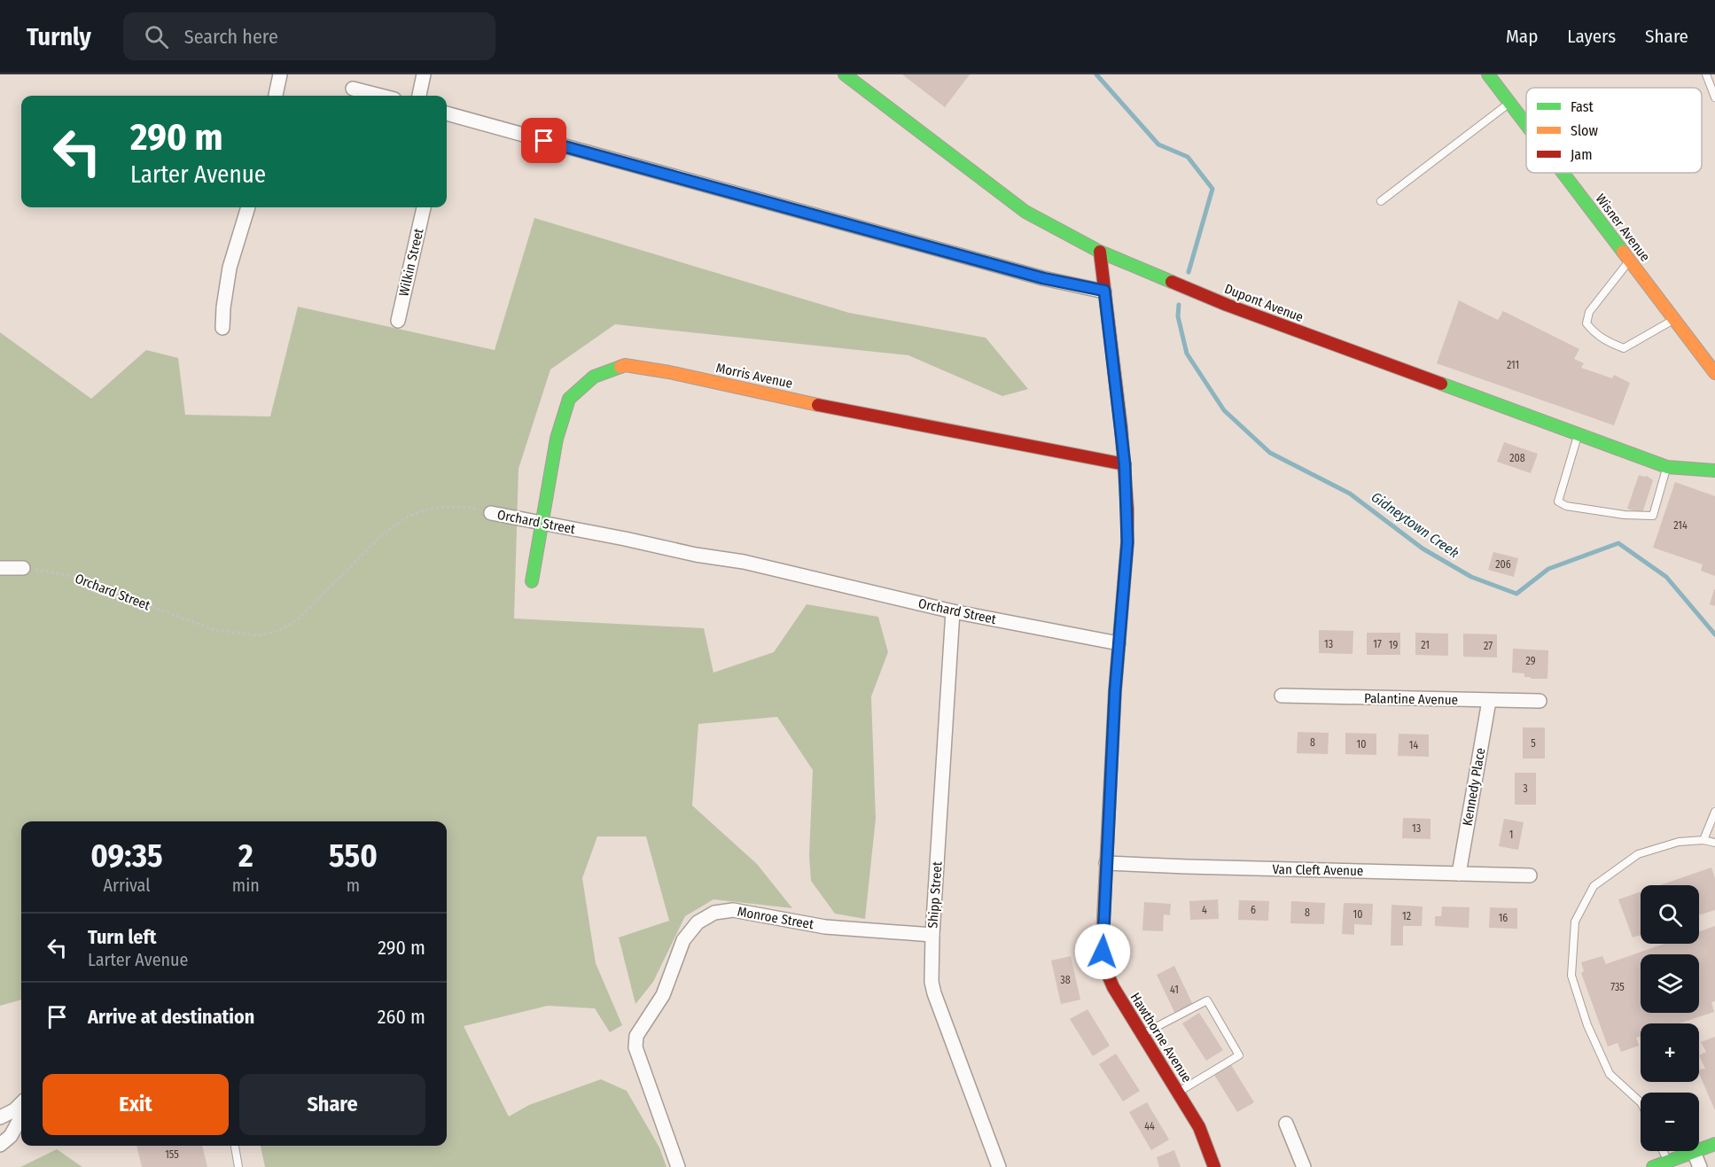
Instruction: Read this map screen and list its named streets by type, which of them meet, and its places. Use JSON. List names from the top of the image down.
{
  "streets": {
    "street": [
      "Wisner Avenue",
      "Wilkin Street",
      "Dupont Avenue",
      "Morris Avenue",
      "Orchard Street",
      "Palantine Avenue",
      "Kennedy Place",
      "Van Cleft Avenue",
      "Shipp Street",
      "Monroe Street",
      "Hawthorne Avenue"
    ]
  },
  "crossings": [
    ["Dupont Avenue", "Hawthorne Avenue"],
    ["Morris Avenue", "Orchard Street"],
    ["Morris Avenue", "Hawthorne Avenue"],
    ["Orchard Street", "Shipp Street"],
    ["Orchard Street", "Hawthorne Avenue"],
    ["Palantine Avenue", "Kennedy Place"],
    ["Kennedy Place", "Van Cleft Avenue"],
    ["Van Cleft Avenue", "Hawthorne Avenue"],
    ["Shipp Street", "Monroe Street"]
  ],
  "water": ["Gidneytown Creek"],
  "house_numbers": [
    "211",
    "208",
    "214",
    "206",
    "13",
    "17",
    "19",
    "21",
    "27",
    "29",
    "8",
    "5",
    "10",
    "14",
    "3",
    "13",
    "1",
    "4",
    "6",
    "8",
    "10",
    "12",
    "16",
    "38",
    "735",
    "41",
    "44",
    "155"
  ],
  "legend": ["Fast", "Slow", "Jam"],
  "page": {
    "header": "Turnly",
    "search": "Search here",
    "nav": ["Map", "Layers", "Share"],
    "turn": ["290 m", "Larter Avenue"],
    "eta": [
      "09:35",
      "Arrival",
      "2",
      "min",
      "550",
      "m"
    ],
    "map_buttons": ["+", "−"],
    "list": [
      {
        "name": "Turn left",
        "note": "Larter Avenue",
        "value": "290 m"
      },
      {
        "name": "Arrive at destination",
        "value": "260 m"
      }
    ],
    "buttons": ["Exit", "Share"]
  }
}
